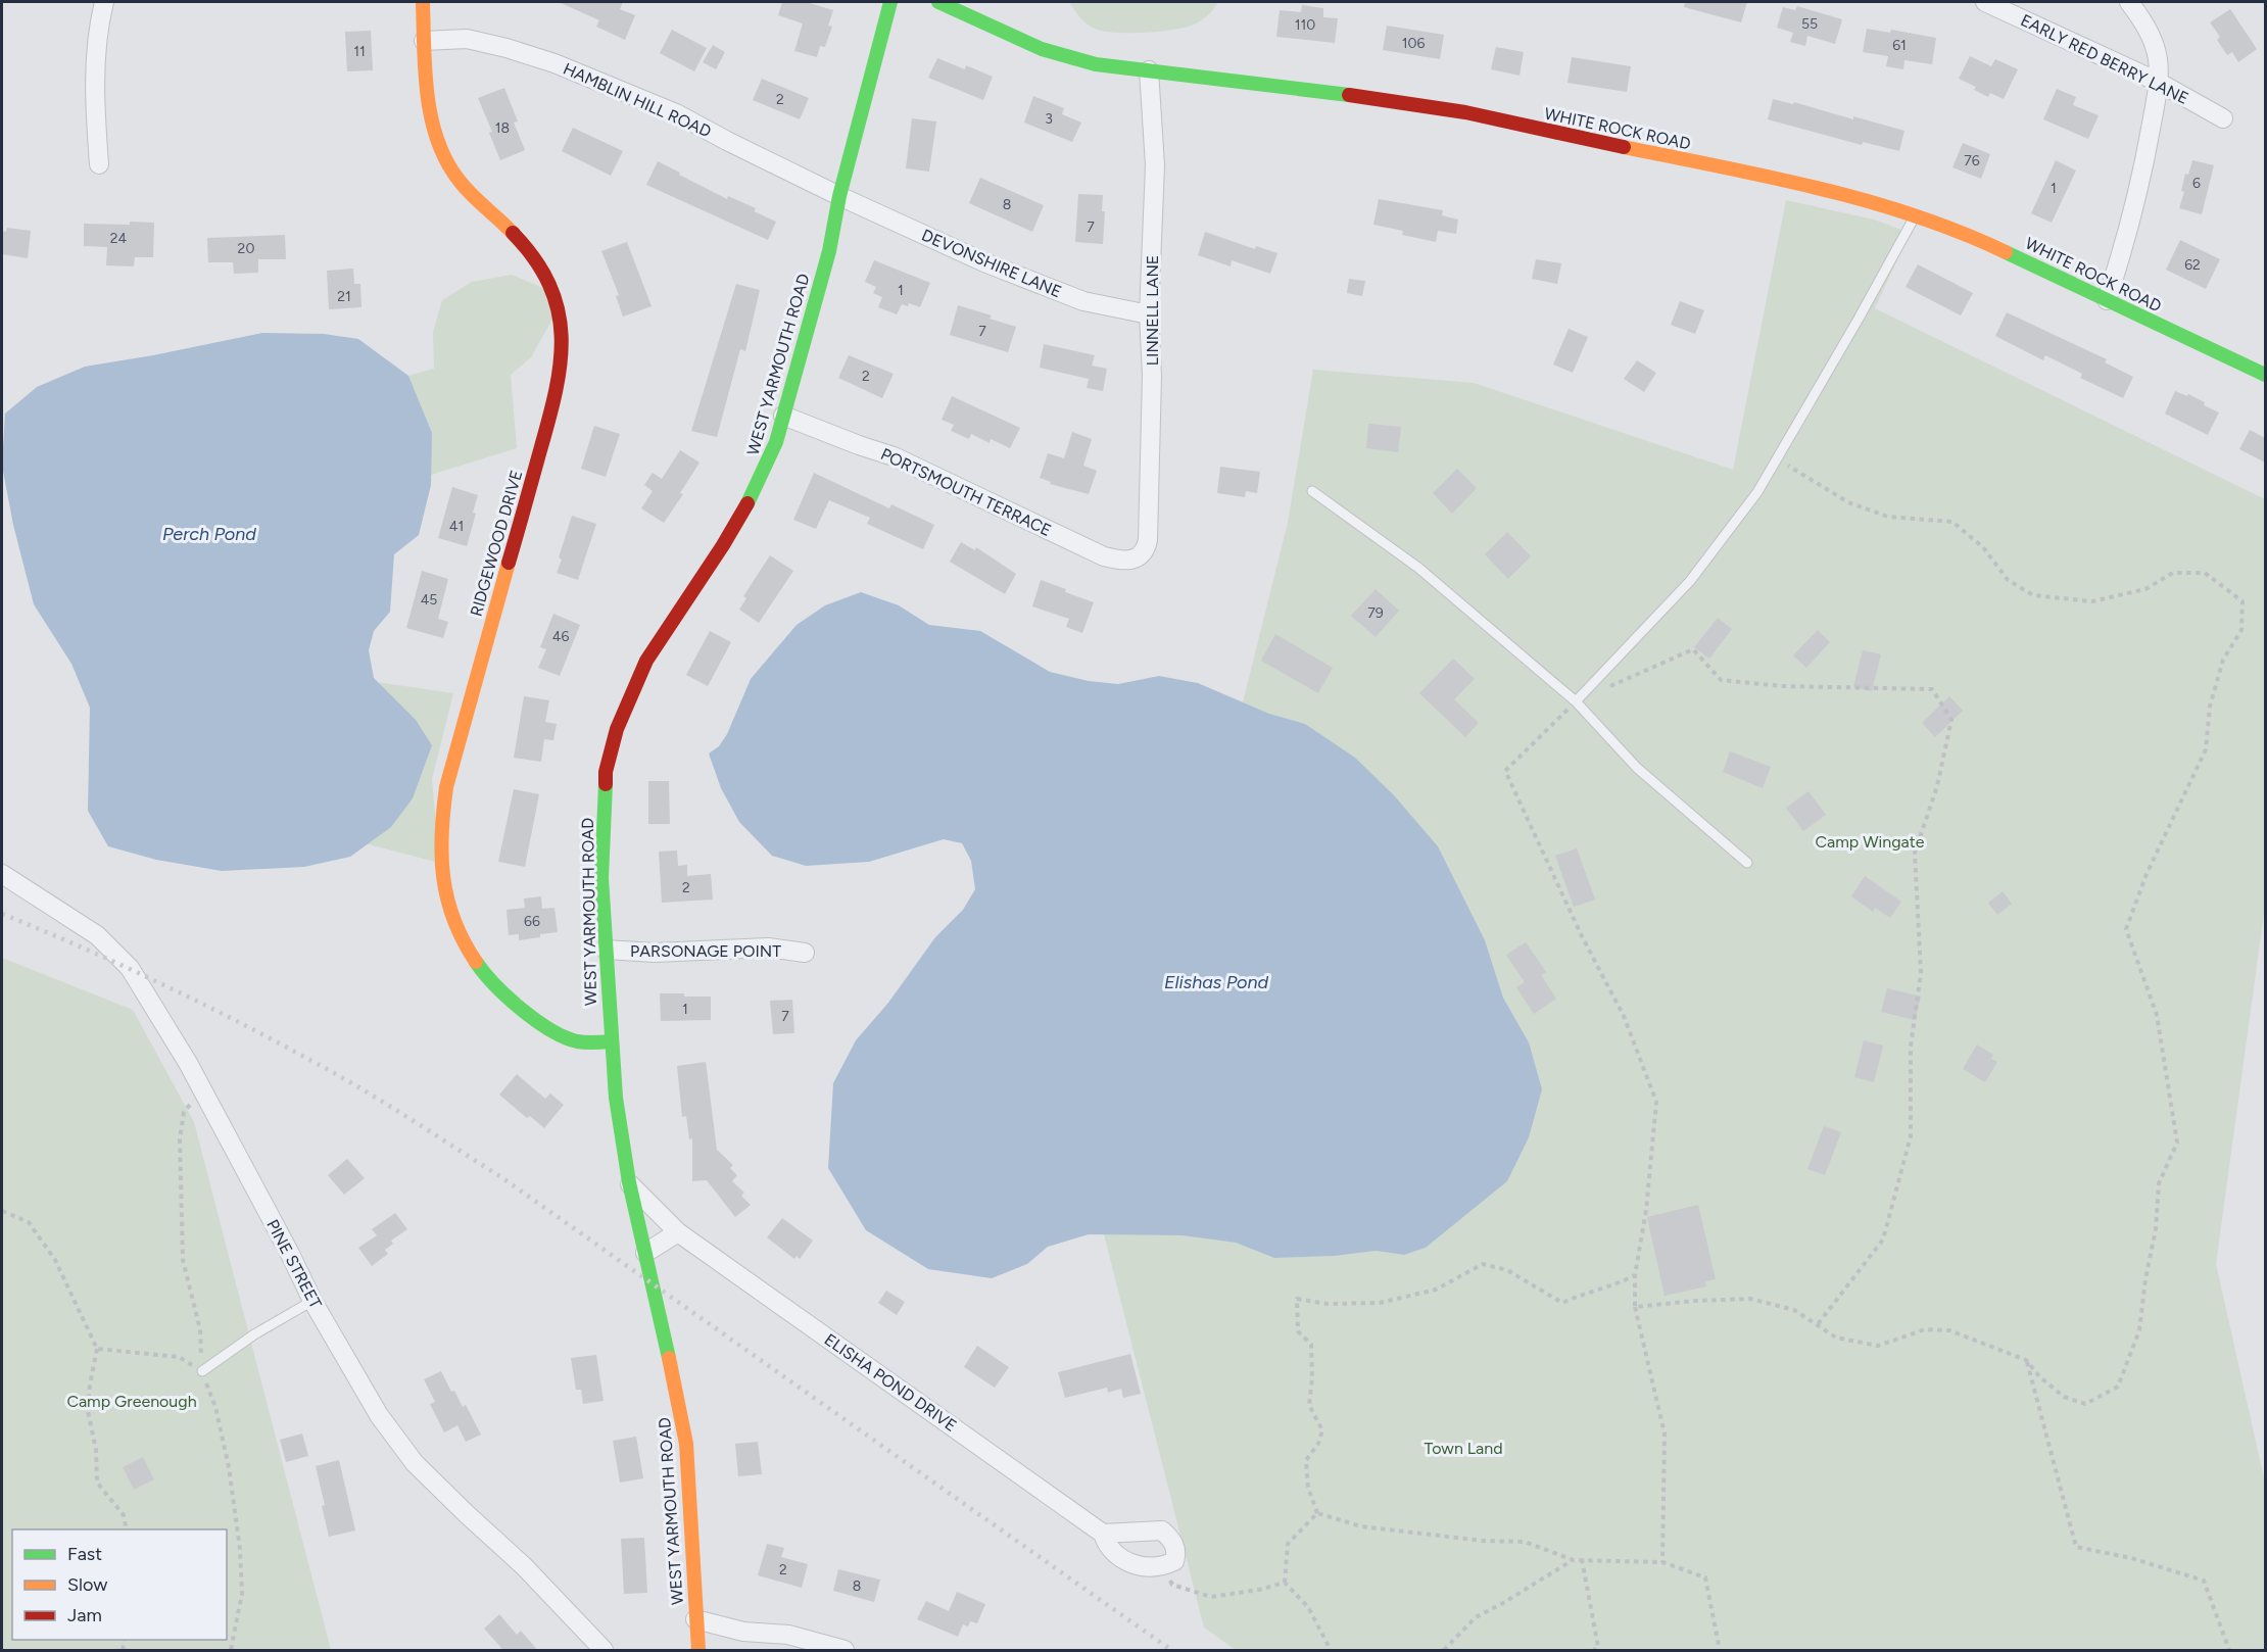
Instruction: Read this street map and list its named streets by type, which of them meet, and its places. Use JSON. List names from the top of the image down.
{
  "streets": {
    "street": [
      "EARLY RED BERRY LANE",
      "HAMBLIN HILL ROAD",
      "WHITE ROCK ROAD",
      "DEVONSHIRE LANE",
      "LINNELL LANE",
      "WEST YARMOUTH ROAD",
      "PORTSMOUTH TERRACE",
      "RIDGEWOOD DRIVE",
      "PARSONAGE POINT",
      "PINE STREET",
      "ELISHA POND DRIVE"
    ]
  },
  "crossings": [
    ["HAMBLIN HILL ROAD", "DEVONSHIRE LANE"],
    ["HAMBLIN HILL ROAD", "WEST YARMOUTH ROAD"],
    ["HAMBLIN HILL ROAD", "RIDGEWOOD DRIVE"],
    ["WHITE ROCK ROAD", "LINNELL LANE"],
    ["DEVONSHIRE LANE", "LINNELL LANE"],
    ["DEVONSHIRE LANE", "WEST YARMOUTH ROAD"],
    ["LINNELL LANE", "PORTSMOUTH TERRACE"],
    ["WEST YARMOUTH ROAD", "PORTSMOUTH TERRACE"],
    ["WEST YARMOUTH ROAD", "RIDGEWOOD DRIVE"],
    ["WEST YARMOUTH ROAD", "PARSONAGE POINT"],
    ["WEST YARMOUTH ROAD", "ELISHA POND DRIVE"]
  ],
  "water": ["Perch Pond", "Elishas Pond"],
  "parks": ["Camp Wingate", "Camp Greenough", "Town Land"],
  "house_numbers": [
    "55",
    "110",
    "106",
    "61",
    "11",
    "2",
    "3",
    "18",
    "76",
    "6",
    "1",
    "8",
    "7",
    "24",
    "20",
    "62",
    "1",
    "21",
    "7",
    "2",
    "41",
    "45",
    "79",
    "46",
    "2",
    "66",
    "1",
    "7",
    "2",
    "8"
  ],
  "legend": ["Fast", "Slow", "Jam"]
}
